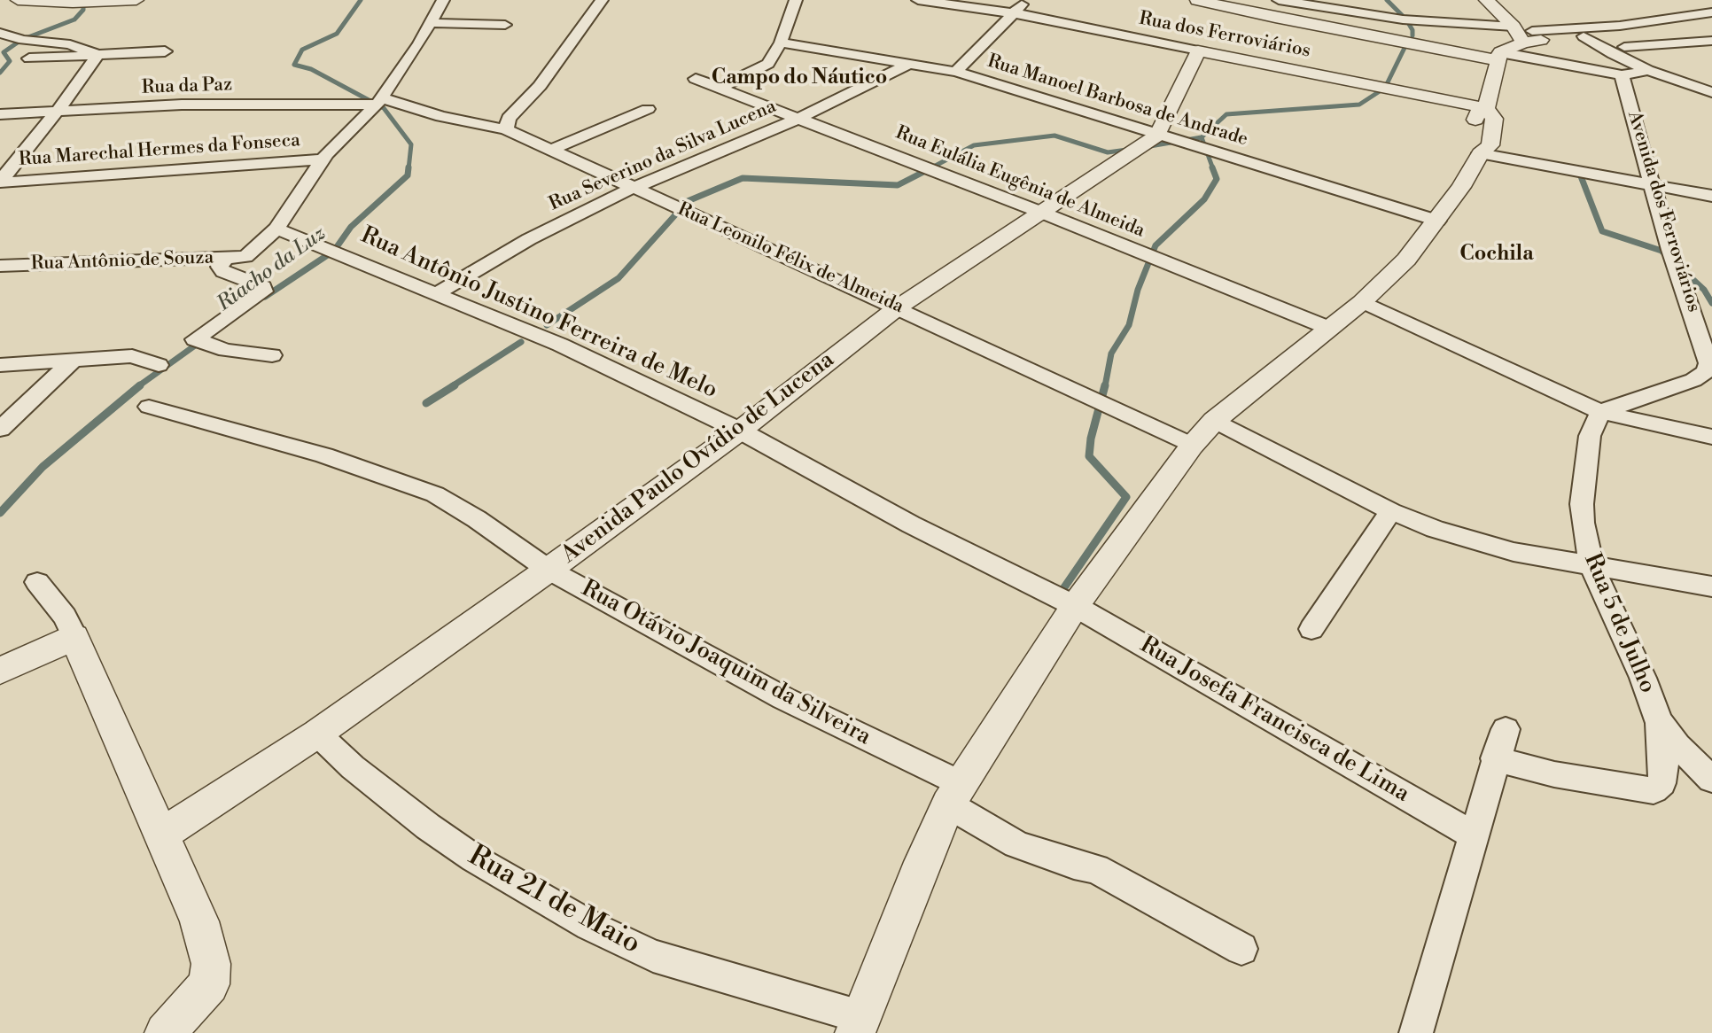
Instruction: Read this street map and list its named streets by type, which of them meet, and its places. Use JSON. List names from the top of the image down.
{
  "streets": {
    "street": [
      "Rua dos Ferroviários",
      "Rua da Paz",
      "Rua Manoel Barbosa de Andrade",
      "Rua Marechal Hermes da Fonseca",
      "Rua Severino da Silva Lucena",
      "Rua Eulália Eugênia de Almeida",
      "Avenida dos Ferroviários",
      "Rua Leonilo Félix de Almeida",
      "Rua Antônio de Souza",
      "Rua Antônio Justino Ferreira de Melo",
      "Avenida Paulo Ovídio de Lucena",
      "Rua 5 de Julho",
      "Rua Otávio Joaquim da Silveira",
      "Rua Josefa Francisca de Lima",
      "Rua 21 de Maio"
    ]
  },
  "crossings": [
    ["Rua da Paz", "Rua Leonilo Félix de Almeida"],
    ["Rua Manoel Barbosa de Andrade", "Rua Severino da Silva Lucena"],
    ["Rua Manoel Barbosa de Andrade", "Avenida Paulo Ovídio de Lucena"],
    ["Rua Severino da Silva Lucena", "Rua Eulália Eugênia de Almeida"],
    ["Rua Severino da Silva Lucena", "Rua Leonilo Félix de Almeida"],
    ["Rua Severino da Silva Lucena", "Rua Antônio Justino Ferreira de Melo"],
    ["Rua Eulália Eugênia de Almeida", "Avenida Paulo Ovídio de Lucena"],
    ["Avenida dos Ferroviários", "Rua 5 de Julho"],
    ["Rua Leonilo Félix de Almeida", "Avenida Paulo Ovídio de Lucena"],
    ["Rua Antônio de Souza", "Rua Antônio Justino Ferreira de Melo"],
    ["Rua Antônio Justino Ferreira de Melo", "Avenida Paulo Ovídio de Lucena"],
    ["Rua Antônio Justino Ferreira de Melo", "Rua Josefa Francisca de Lima"],
    ["Avenida Paulo Ovídio de Lucena", "Rua Otávio Joaquim da Silveira"],
    ["Avenida Paulo Ovídio de Lucena", "Rua 21 de Maio"]
  ],
  "districts": ["Campo do Náutico", "Cochila"],
  "water": ["Riacho da Luz"]
}
